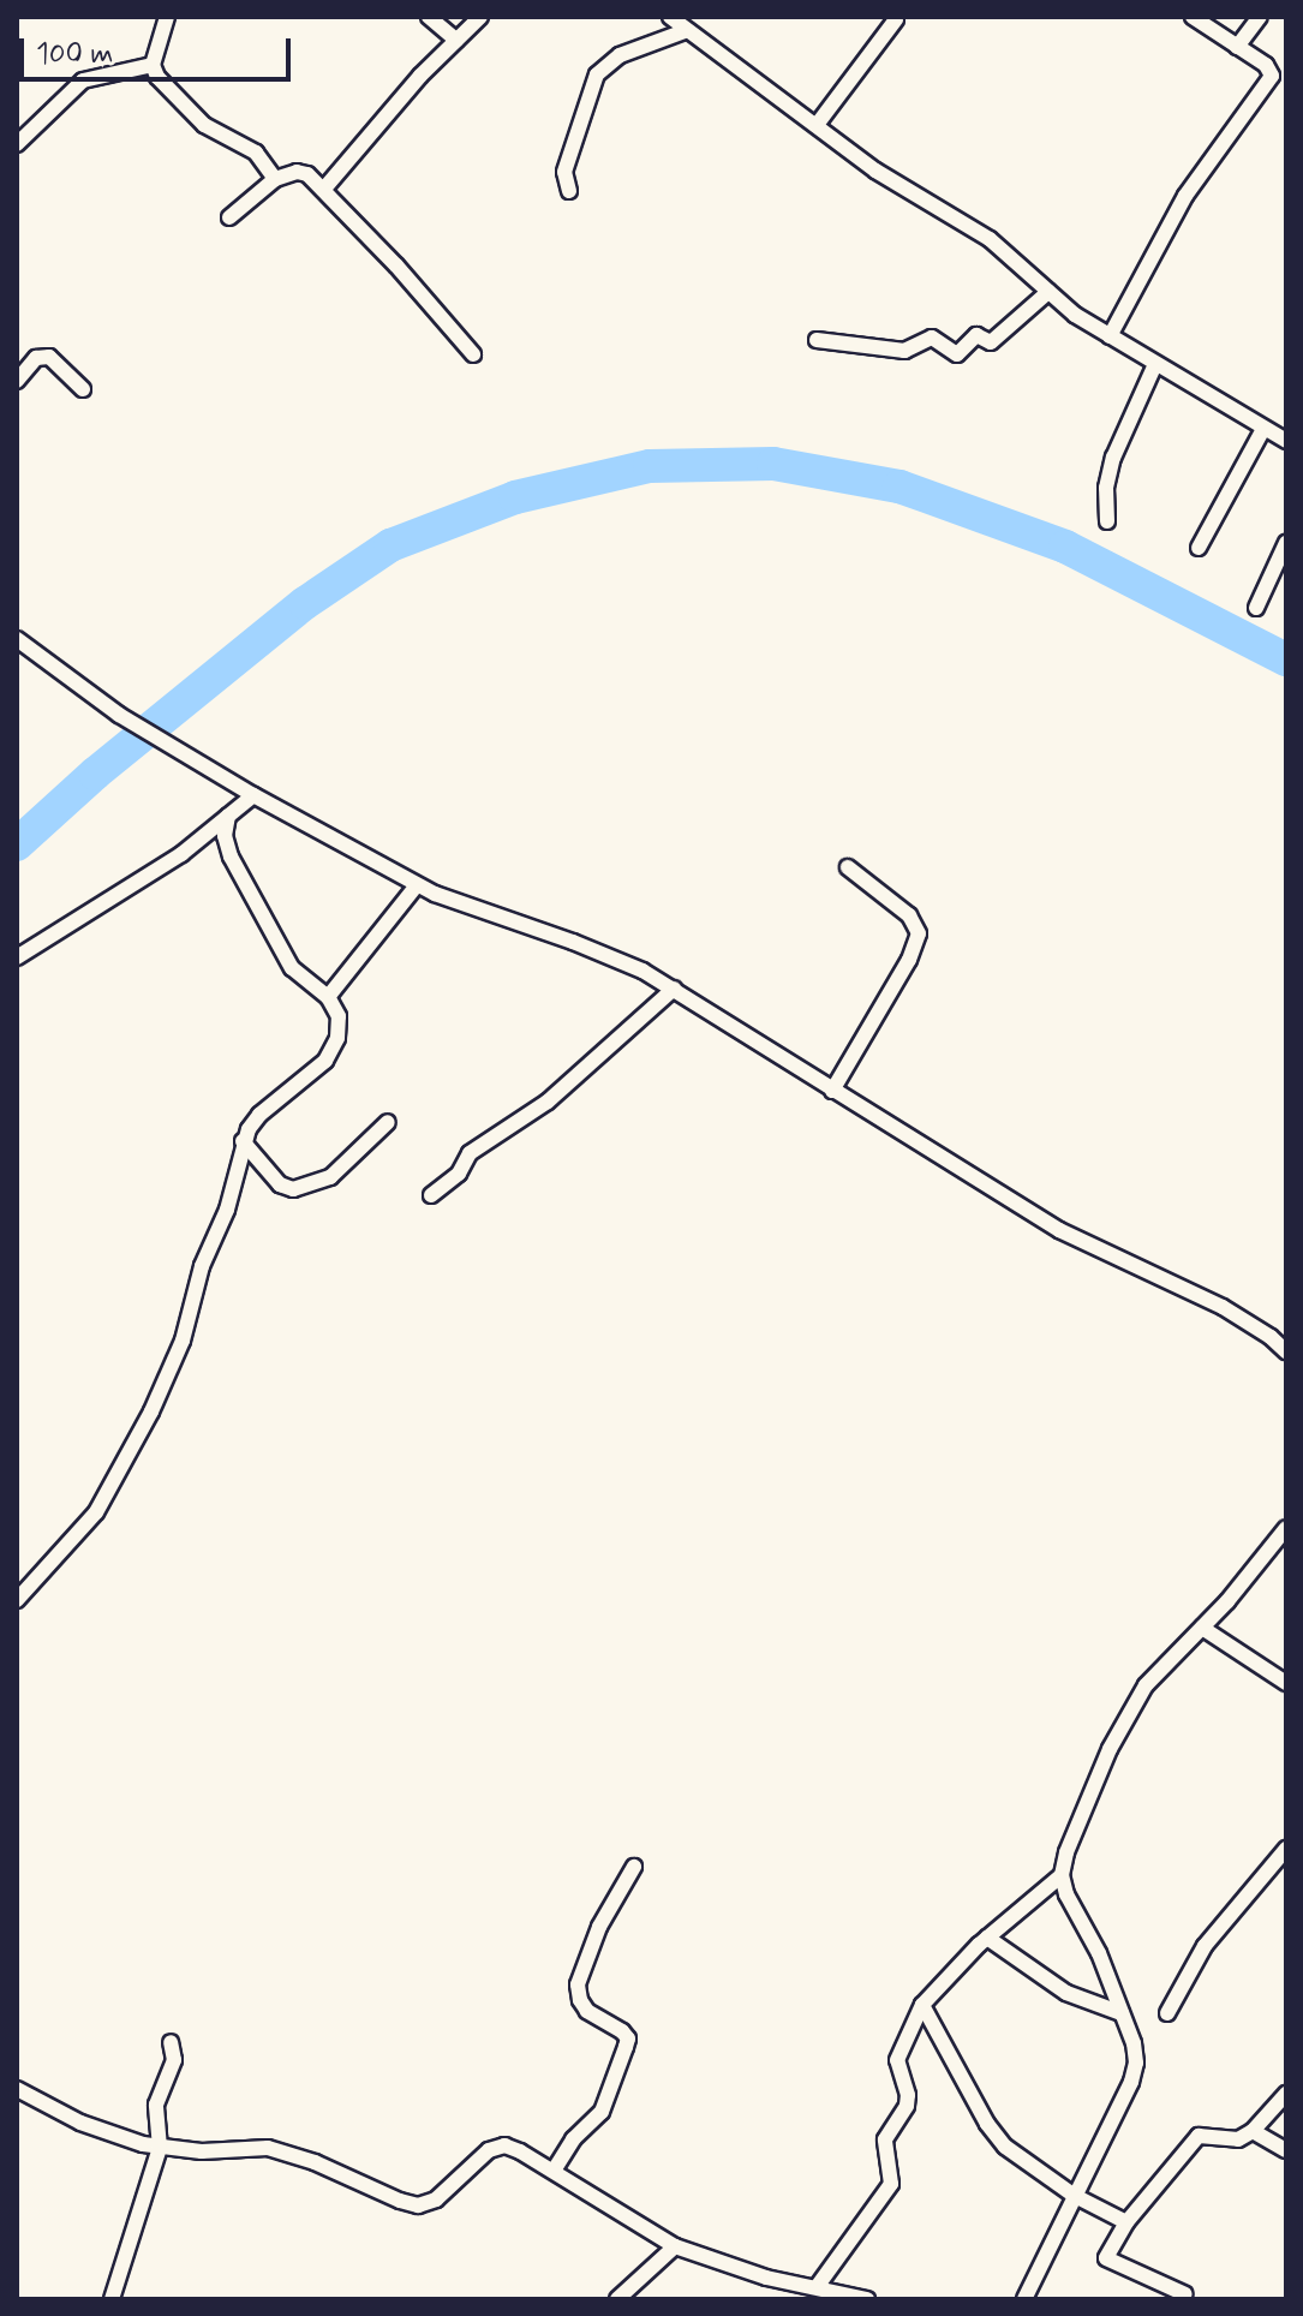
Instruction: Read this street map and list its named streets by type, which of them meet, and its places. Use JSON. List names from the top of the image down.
{
  "scale_bar": "100 m"
}
